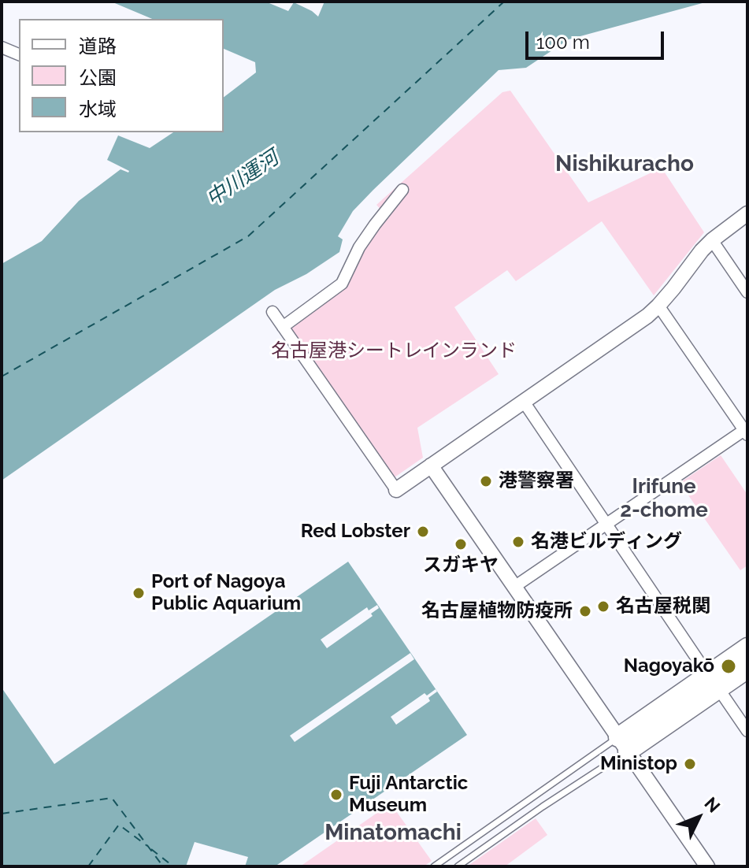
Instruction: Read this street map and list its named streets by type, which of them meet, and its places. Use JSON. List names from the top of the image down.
{
  "districts": ["Nishikuracho", "Irifune 2-chome", "Minatomachi"],
  "water": ["中川運河"],
  "parks": ["名古屋港シートレインランド"],
  "places": [
    "港警察署",
    "Red Lobster",
    "名港ビルディング",
    "スガキヤ",
    "Port of Nagoya Public Aquarium",
    "名古屋税関",
    "名古屋植物防疫所",
    "Nagoyakō",
    "Ministop",
    "Fuji Antarctic Museum"
  ],
  "legend": ["道路", "公園", "水域"],
  "scale_bar": "100 m",
  "north": "top right"
}
